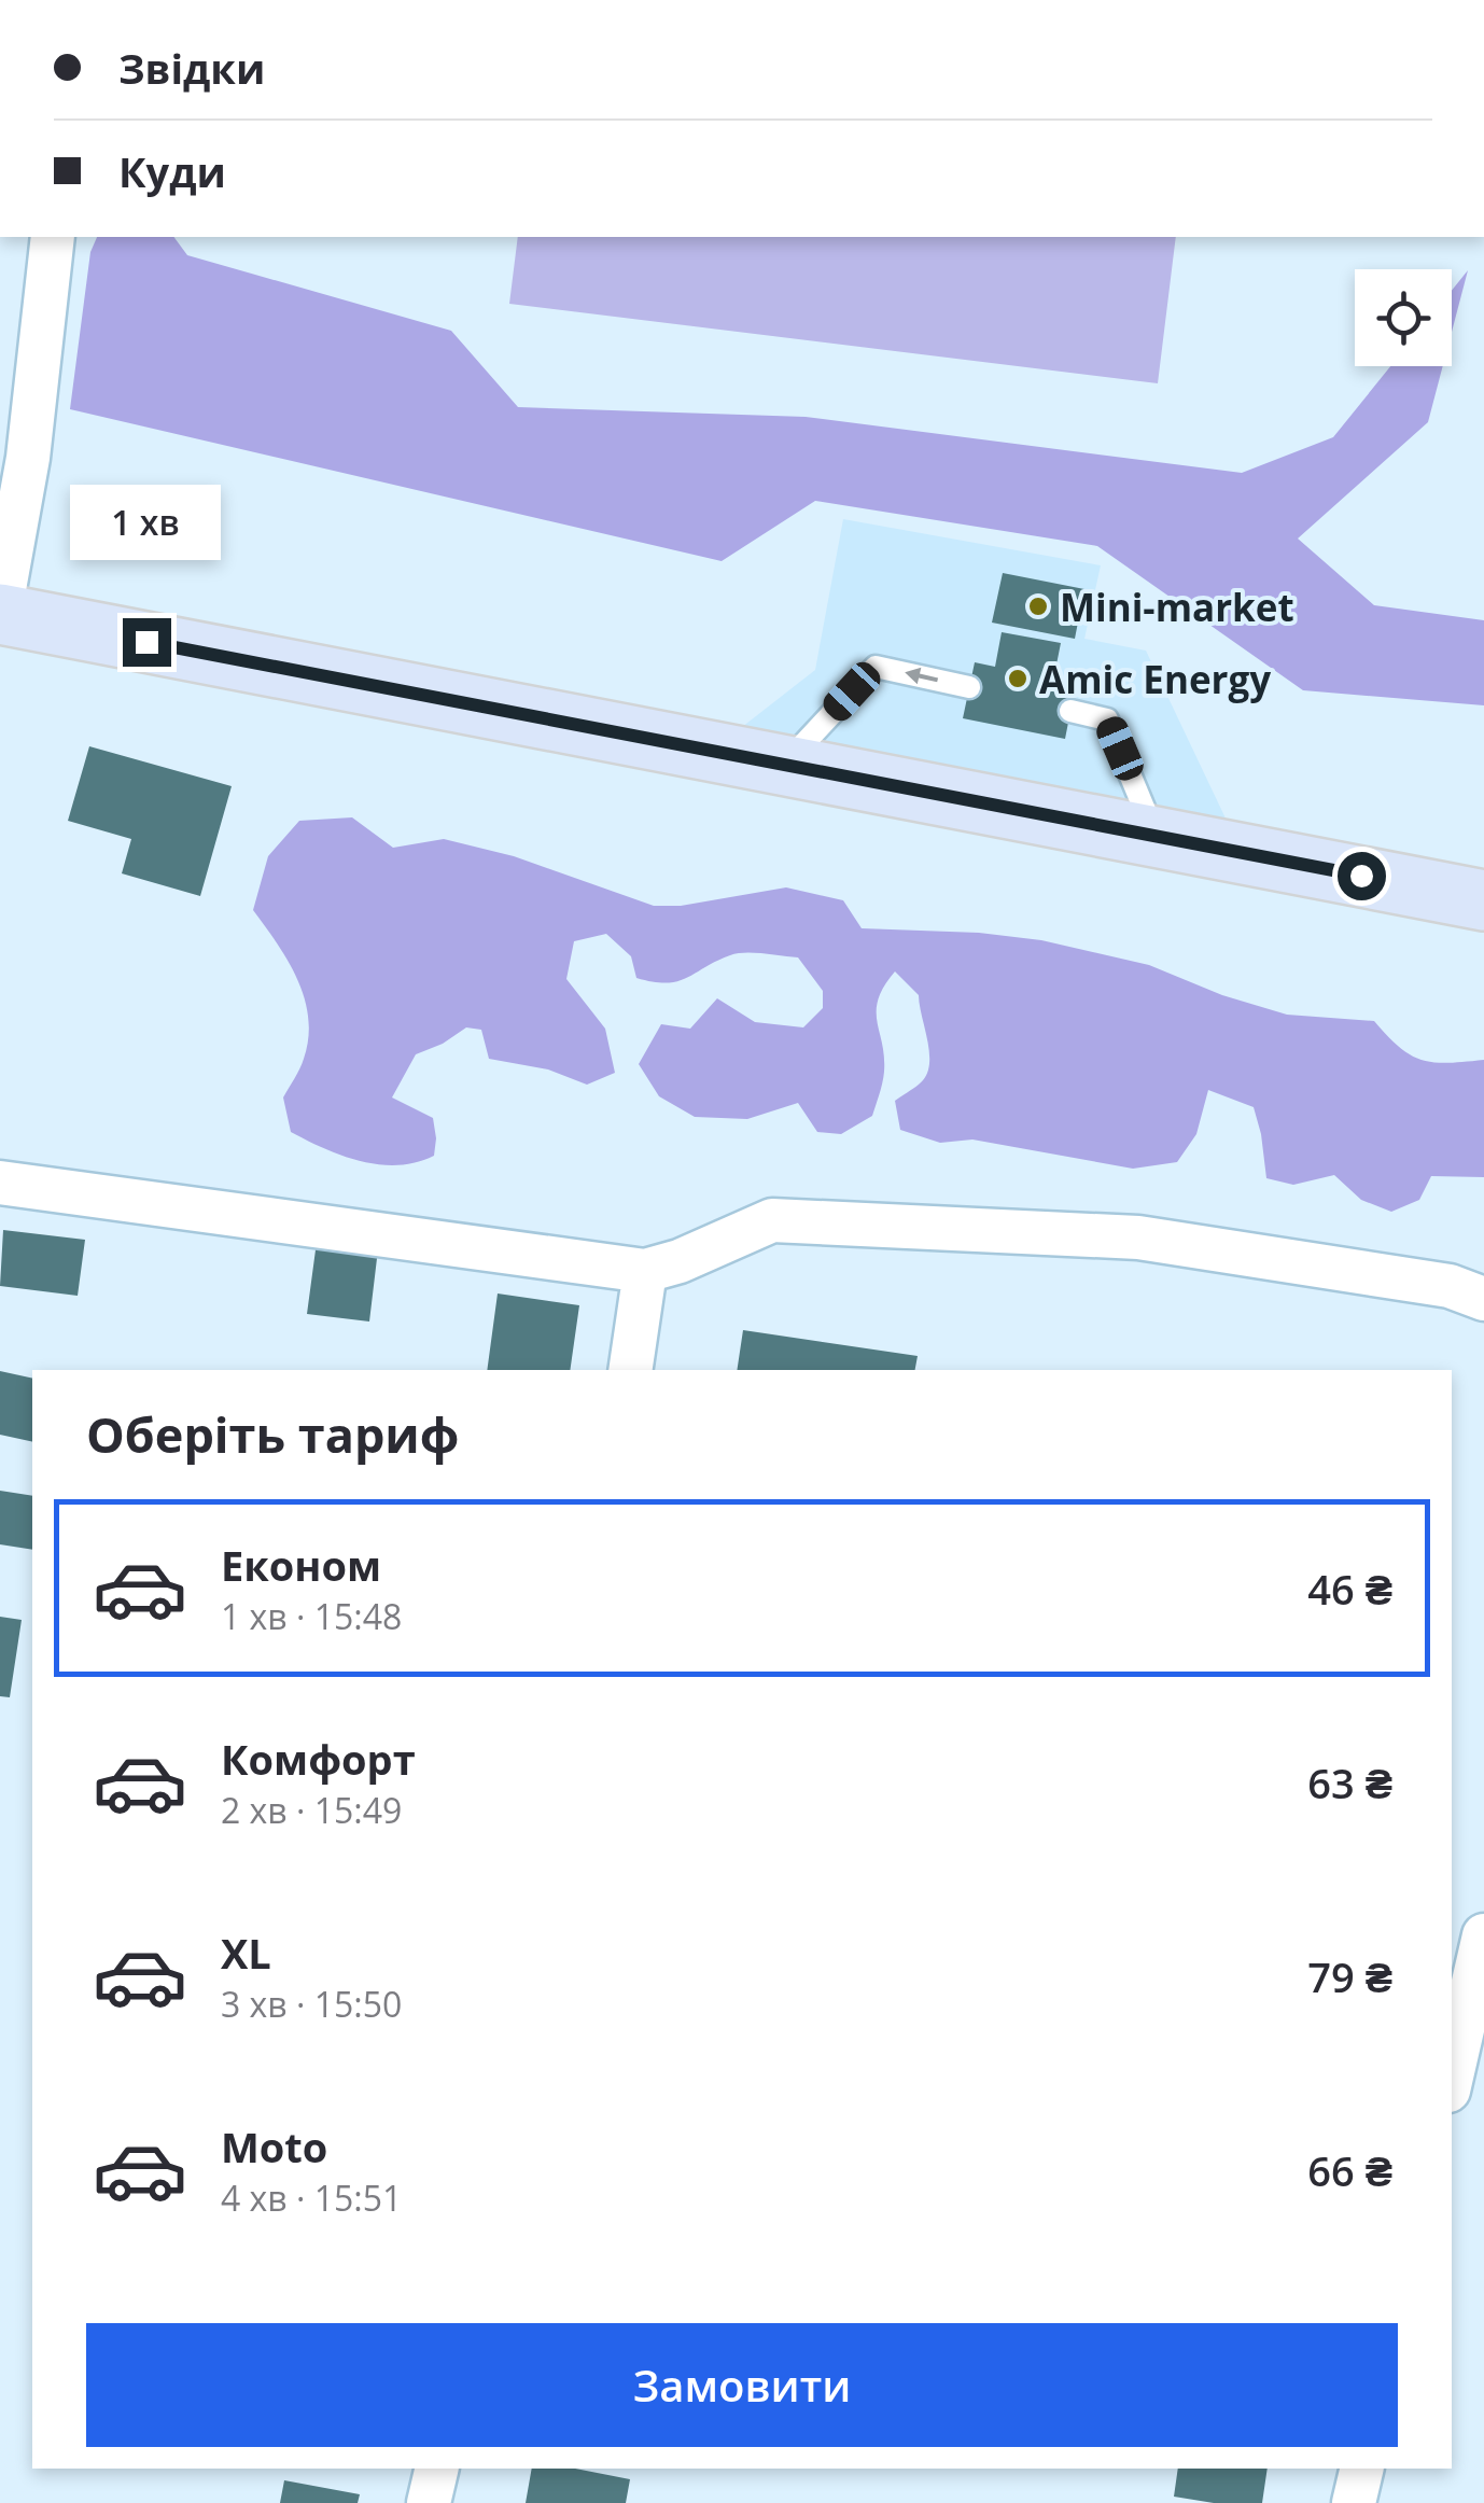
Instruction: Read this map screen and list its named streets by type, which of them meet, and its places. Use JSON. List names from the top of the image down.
{
  "places": ["Mini-market", "Amic Energy"],
  "page": {
    "banner": ["Звідки", "Куди"],
    "bubble": "1 хв",
    "heading": "Оберіть тариф",
    "list": [
      {
        "name": "Економ",
        "note": "1 хв · 15:48",
        "value": "46 ₴"
      },
      {
        "name": "Комфорт",
        "note": "2 хв · 15:49",
        "value": "63 ₴"
      },
      {
        "name": "XL",
        "note": "3 хв · 15:50",
        "value": "79 ₴"
      },
      {
        "name": "Moto",
        "note": "4 хв · 15:51",
        "value": "66 ₴"
      }
    ],
    "buttons": "Замовити"
  }
}
